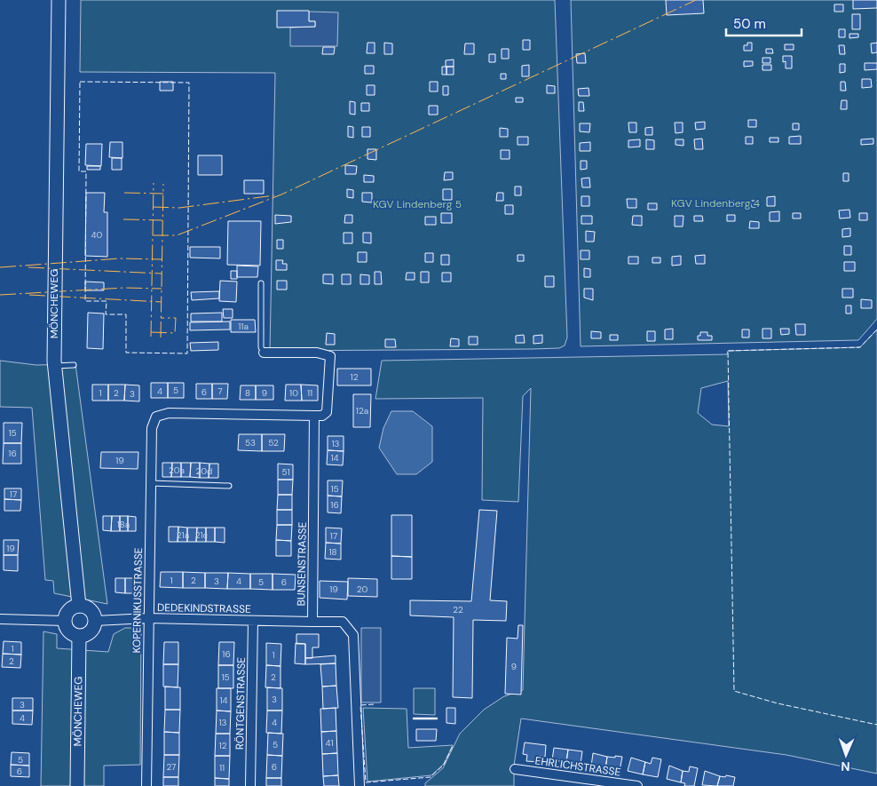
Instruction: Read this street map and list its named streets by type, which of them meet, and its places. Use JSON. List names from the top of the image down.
{
  "streets": {
    "main road": ["MÖNCHEWEG"],
    "street": [
      "BUNSENSTRASSE",
      "KOPERNIKUSSTRASSE",
      "DEDEKINDSTRASSE",
      "RÖNTGENSTRASSE",
      "EHRLICHSTRASSE"
    ]
  },
  "crossings": [
    ["MÖNCHEWEG", "DEDEKINDSTRASSE"],
    ["BUNSENSTRASSE", "KOPERNIKUSSTRASSE"],
    ["BUNSENSTRASSE", "DEDEKINDSTRASSE"],
    ["KOPERNIKUSSTRASSE", "DEDEKINDSTRASSE"],
    ["DEDEKINDSTRASSE", "RÖNTGENSTRASSE"]
  ],
  "parks": ["KGV Lindenberg 4", "KGV Lindenberg 5"],
  "house_numbers": [
    "40",
    "11a",
    "12",
    "5",
    "4",
    "7",
    "6",
    "1",
    "2",
    "8",
    "9",
    "10",
    "11",
    "3",
    "12a",
    "15",
    "53",
    "52",
    "13",
    "16",
    "14",
    "19",
    "20a",
    "20d",
    "51",
    "15",
    "17",
    "16",
    "18a",
    "21a",
    "21c",
    "17",
    "19",
    "18",
    "1",
    "2",
    "3",
    "4",
    "5",
    "6",
    "19",
    "20",
    "22",
    "1",
    "16",
    "1",
    "2",
    "9",
    "15",
    "2",
    "3",
    "14",
    "3",
    "4",
    "13",
    "4",
    "41",
    "5",
    "12",
    "5",
    "27",
    "6",
    "11",
    "6"
  ],
  "scale_bar": "50 m",
  "north": "bottom"
}
